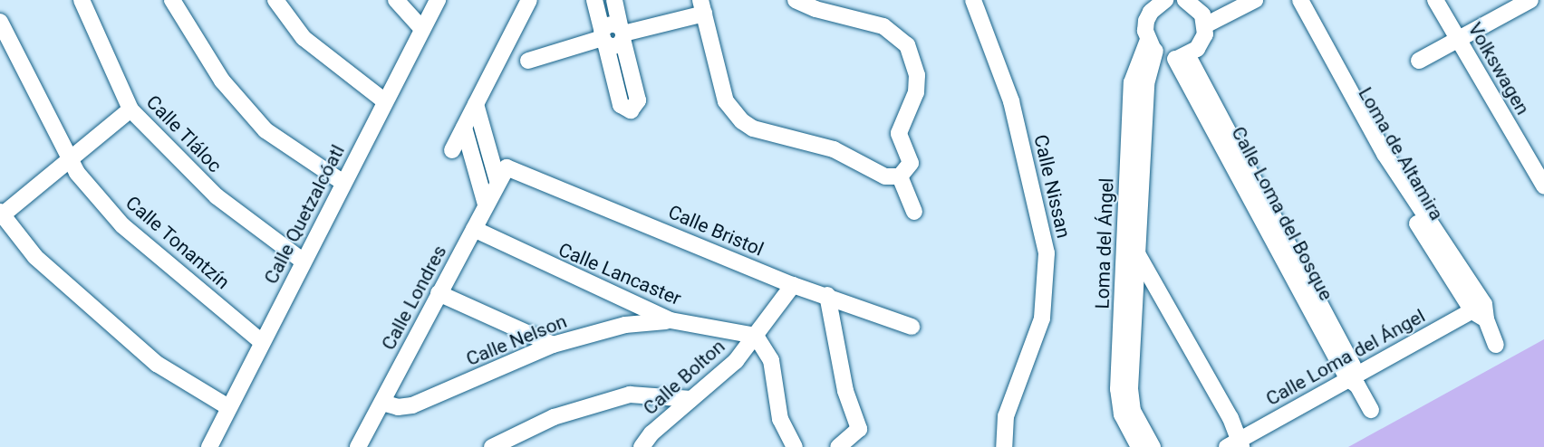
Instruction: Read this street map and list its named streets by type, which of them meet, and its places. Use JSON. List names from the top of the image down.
{
  "streets": {
    "street": [
      "Volkswagen",
      "Calle Tláloc",
      "Loma de Altamira",
      "Calle Nissan",
      "Calle Loma del Bosque",
      "Calle Quetzalcóatl",
      "Calle Bristol",
      "Calle Tonantzín",
      "Loma del Ángel",
      "Calle Lancaster",
      "Calle Londres",
      "Calle Nelson",
      "Calle Loma del Ángel",
      "Calle Bolton"
    ]
  },
  "crossings": [
    ["Calle Tláloc", "Calle Quetzalcóatl"],
    ["Loma de Altamira", "Calle Loma del Ángel"],
    ["Calle Loma del Bosque", "Calle Loma del Ángel"],
    ["Calle Quetzalcóatl", "Calle Tonantzín"],
    ["Calle Bristol", "Calle Londres"],
    ["Calle Bristol", "Calle Bolton"],
    ["Calle Lancaster", "Calle Londres"],
    ["Calle Lancaster", "Calle Nelson"],
    ["Calle Lancaster", "Calle Bolton"],
    ["Calle Londres", "Calle Nelson"]
  ]
}
